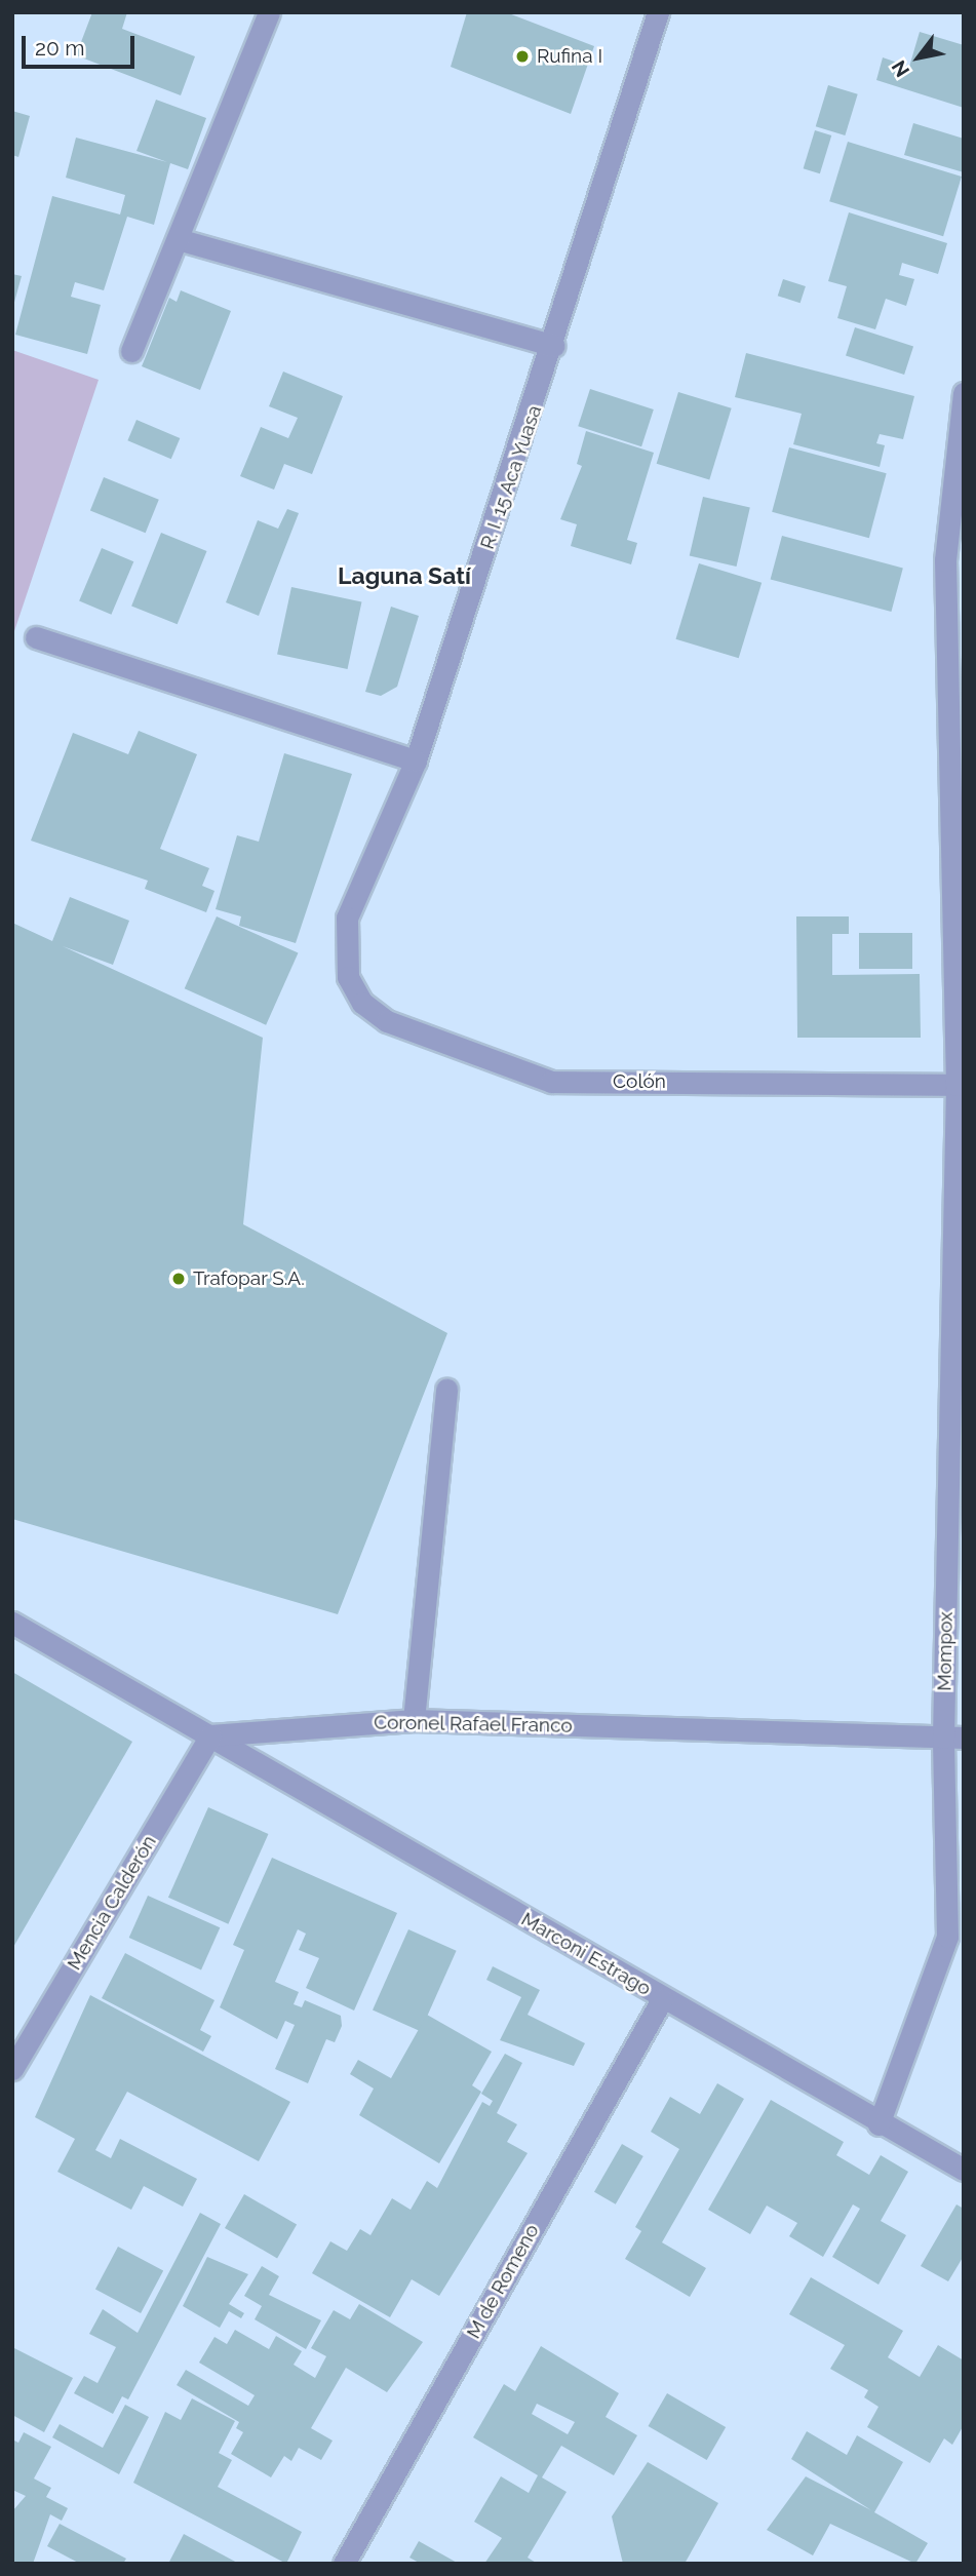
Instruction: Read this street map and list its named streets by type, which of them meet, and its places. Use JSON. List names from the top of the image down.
{
  "streets": {
    "street": [
      "R. I. 15 Aca Yuasa",
      "Colón",
      "Mompox",
      "Coronel Rafael Franco",
      "Mencia Calderón",
      "Marconi Estrago",
      "M de Romeno"
    ]
  },
  "crossings": [
    ["R. I. 15 Aca Yuasa", "Colón"],
    ["Colón", "Mompox"],
    ["Mompox", "Coronel Rafael Franco"],
    ["Mompox", "Marconi Estrago"],
    ["Coronel Rafael Franco", "Mencia Calderón"],
    ["Coronel Rafael Franco", "Marconi Estrago"],
    ["Mencia Calderón", "Marconi Estrago"],
    ["Marconi Estrago", "M de Romeno"]
  ],
  "districts": ["Laguna Satí"],
  "places": ["Rufina I", "Trafopar S.A."],
  "scale_bar": "20 m",
  "north": "bottom left"
}
